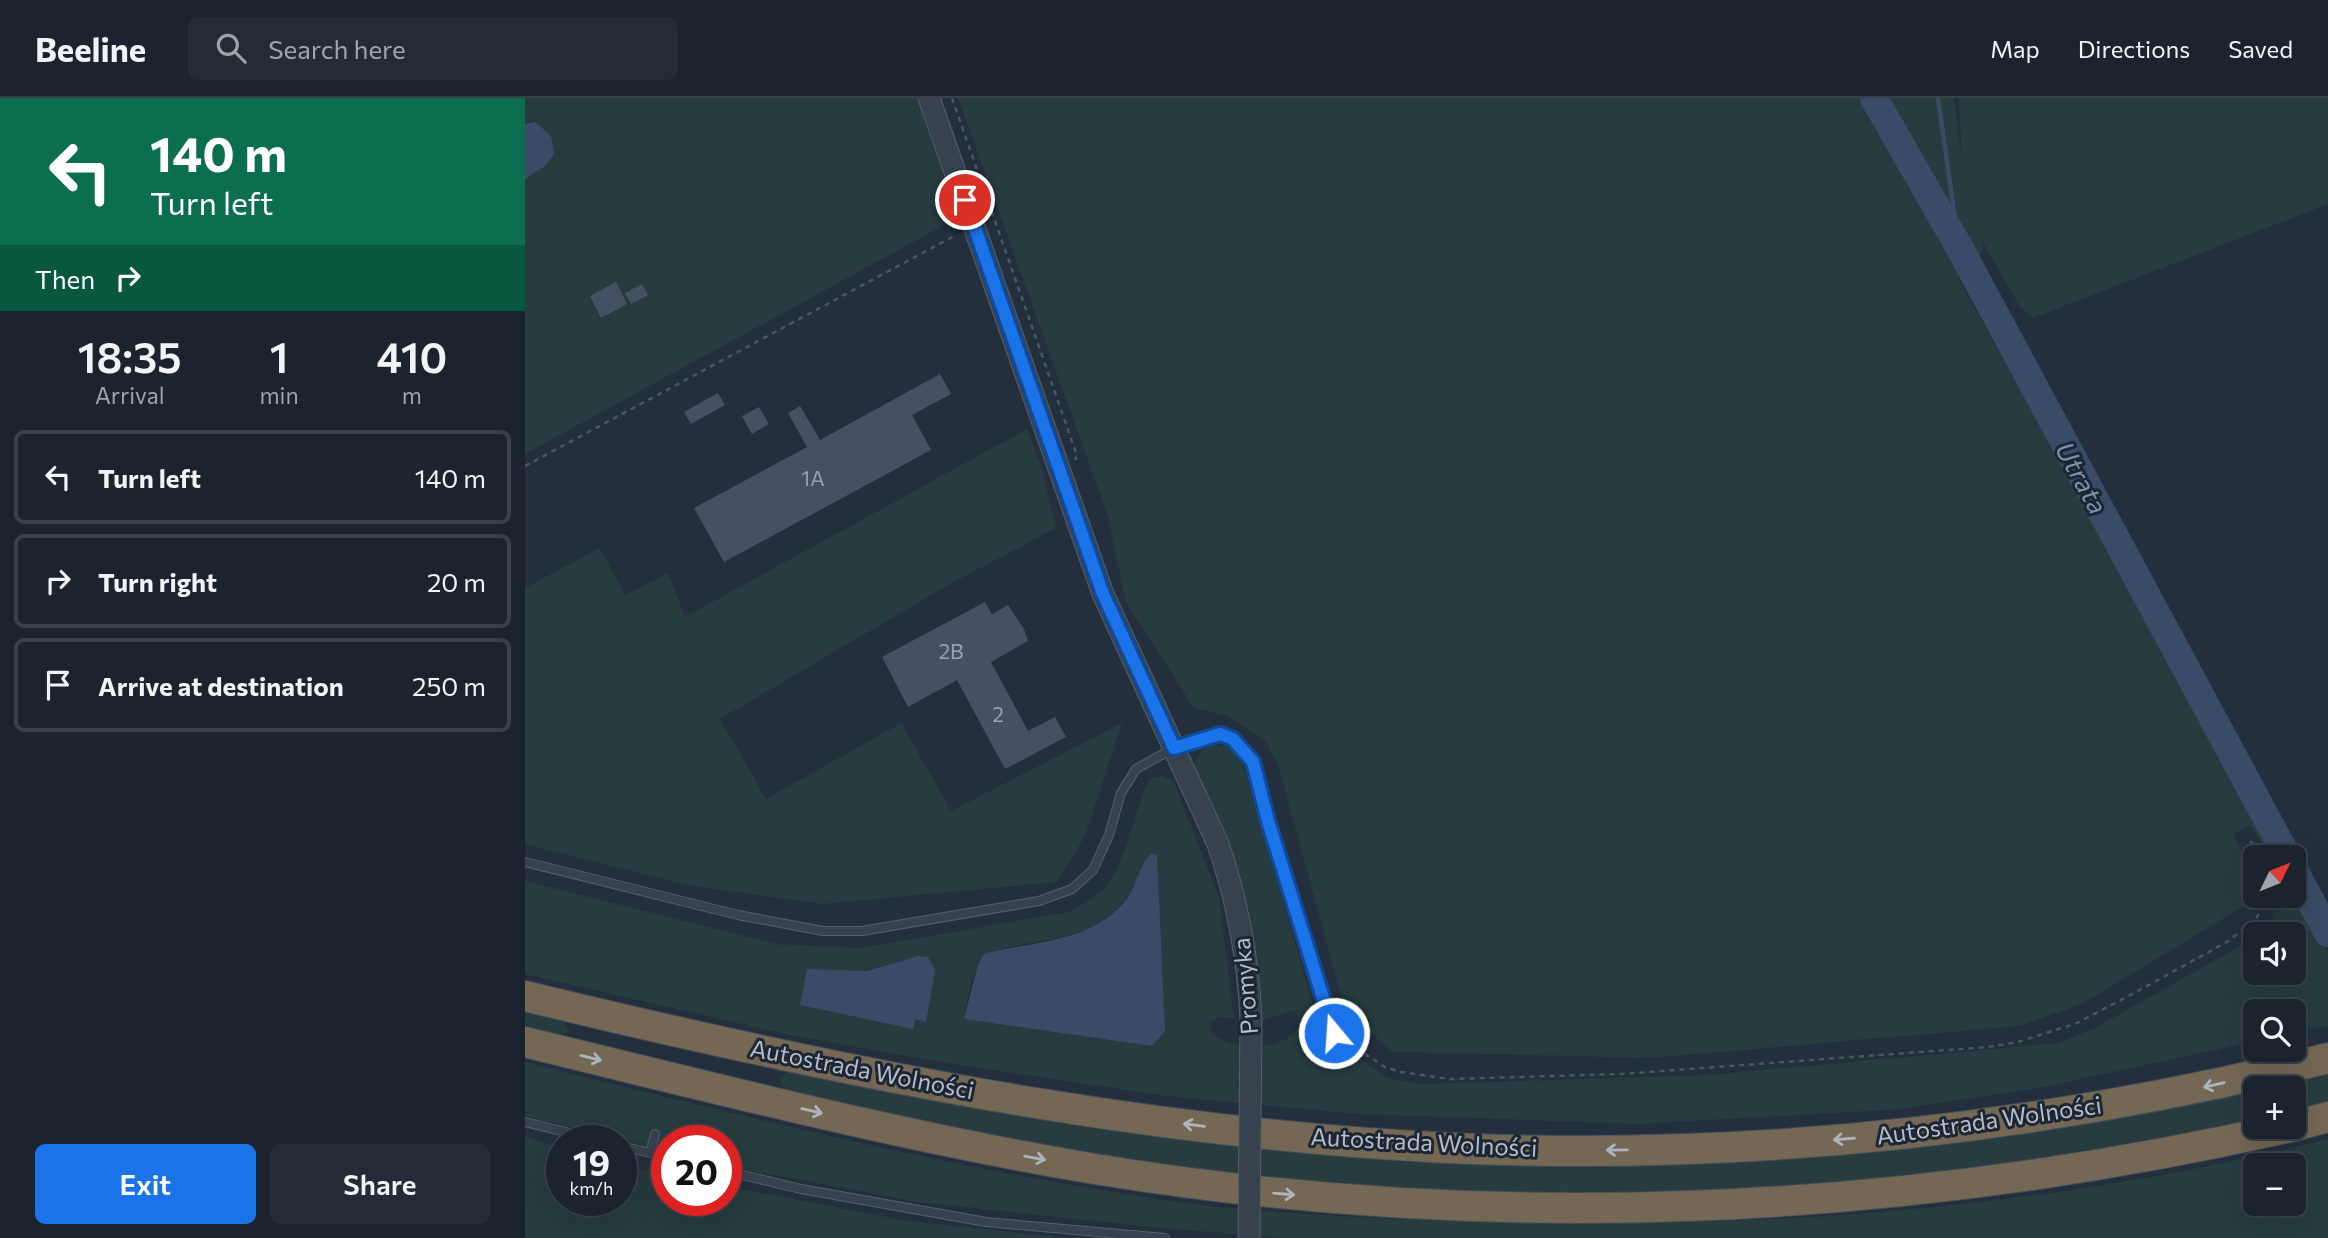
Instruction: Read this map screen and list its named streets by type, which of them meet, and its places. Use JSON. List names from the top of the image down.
{
  "streets": {
    "highway": ["Autostrada Wolności"],
    "street": ["Promyka"]
  },
  "water": ["Utrata"],
  "house_numbers": ["1A", "2B", "2"],
  "north": "top right",
  "page": {
    "header": "Beeline",
    "search": "Search here",
    "nav": ["Map", "Directions", "Saved"],
    "turn": ["140 m", "Turn left"],
    "then": "Then",
    "eta": [
      "18:35",
      "Arrival",
      "1",
      "min",
      "410",
      "m"
    ],
    "list": [
      {
        "name": "Turn left",
        "value": "140 m"
      },
      {
        "name": "Turn right",
        "value": "20 m"
      },
      {
        "name": "Arrive at destination",
        "value": "250 m"
      }
    ],
    "map_buttons": ["+", "−"],
    "speed": "19 km/h",
    "limit": "20",
    "buttons": ["Exit", "Share"]
  }
}
